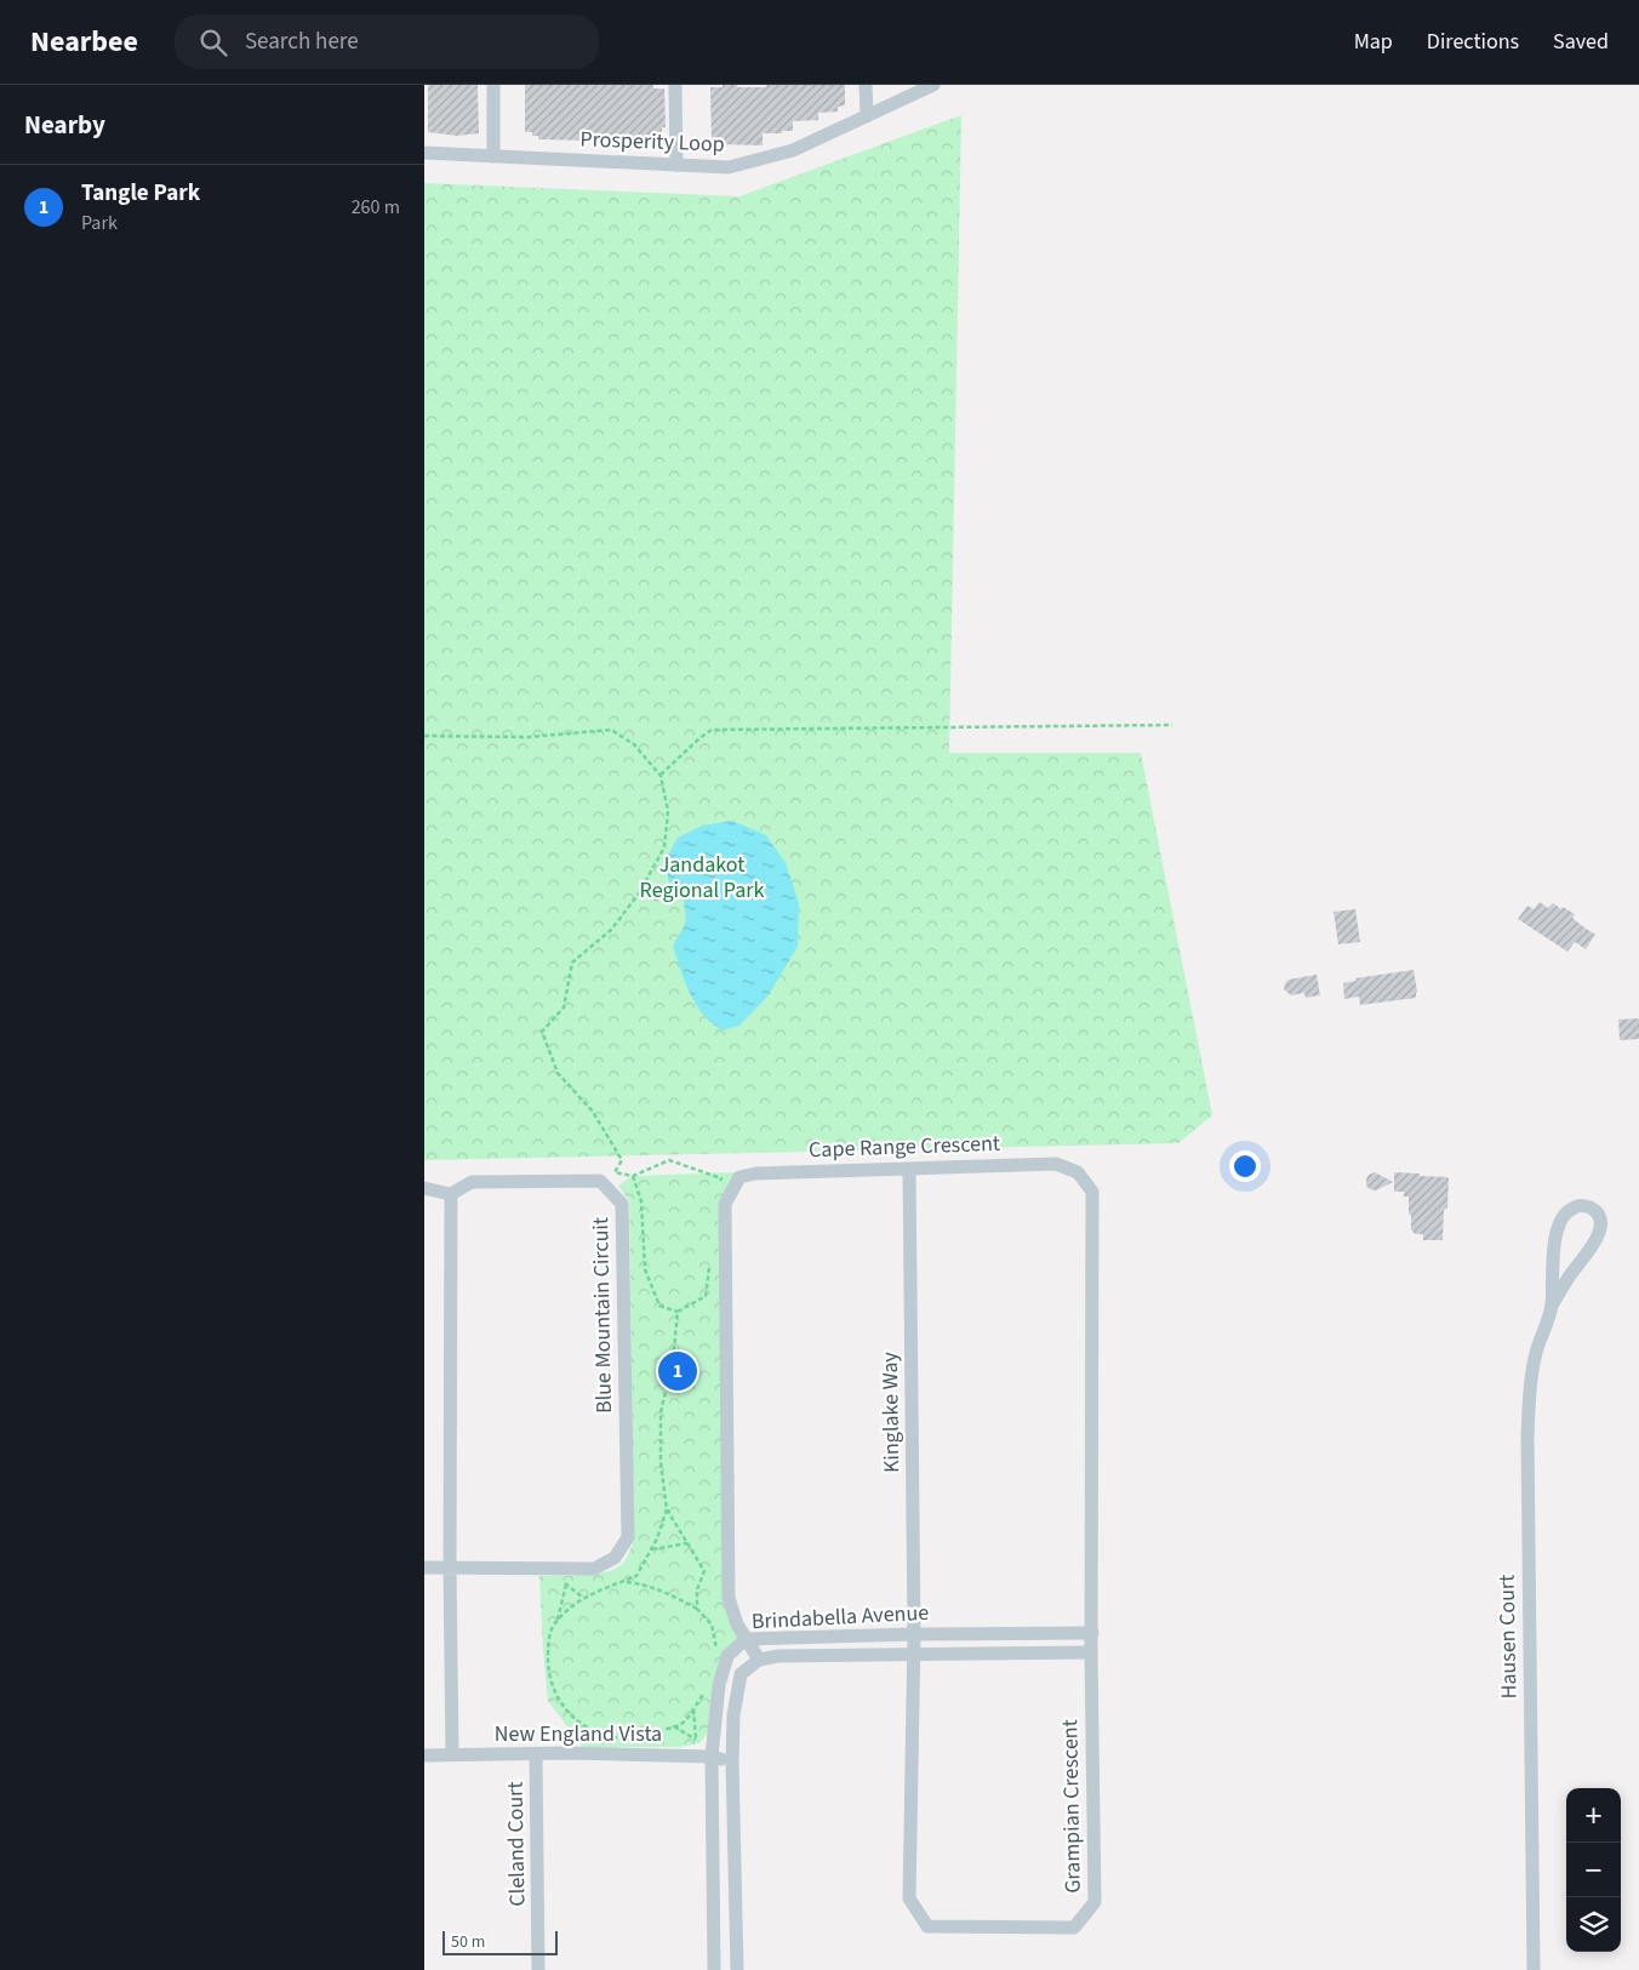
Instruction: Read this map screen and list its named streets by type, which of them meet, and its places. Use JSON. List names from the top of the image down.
{
  "streets": {
    "street": [
      "Prosperity Loop",
      "Cape Range Crescent",
      "Blue Mountain Circuit",
      "Kinglake Way",
      "Brindabella Avenue",
      "Hausen Court",
      "New England Vista",
      "Grampian Crescent",
      "Cleland Court"
    ]
  },
  "crossings": [
    ["Cape Range Crescent", "Kinglake Way"],
    ["Cape Range Crescent", "Brindabella Avenue"],
    ["Cape Range Crescent", "Grampian Crescent"],
    ["Kinglake Way", "Brindabella Avenue"],
    ["Kinglake Way", "Grampian Crescent"],
    ["Brindabella Avenue", "New England Vista"],
    ["Brindabella Avenue", "Grampian Crescent"],
    ["New England Vista", "Cleland Court"]
  ],
  "parks": ["Jandakot Regional Park"],
  "scale_bar": "50 m",
  "page": {
    "header": "Nearbee",
    "search": "Search here",
    "nav": ["Map", "Directions", "Saved"],
    "heading": "Nearby",
    "list": [
      {
        "mark": "1",
        "name": "Tangle Park",
        "note": "Park",
        "value": "260 m"
      }
    ],
    "pins": "1",
    "map_buttons": ["+", "−"],
    "scale": "50 m"
  }
}
